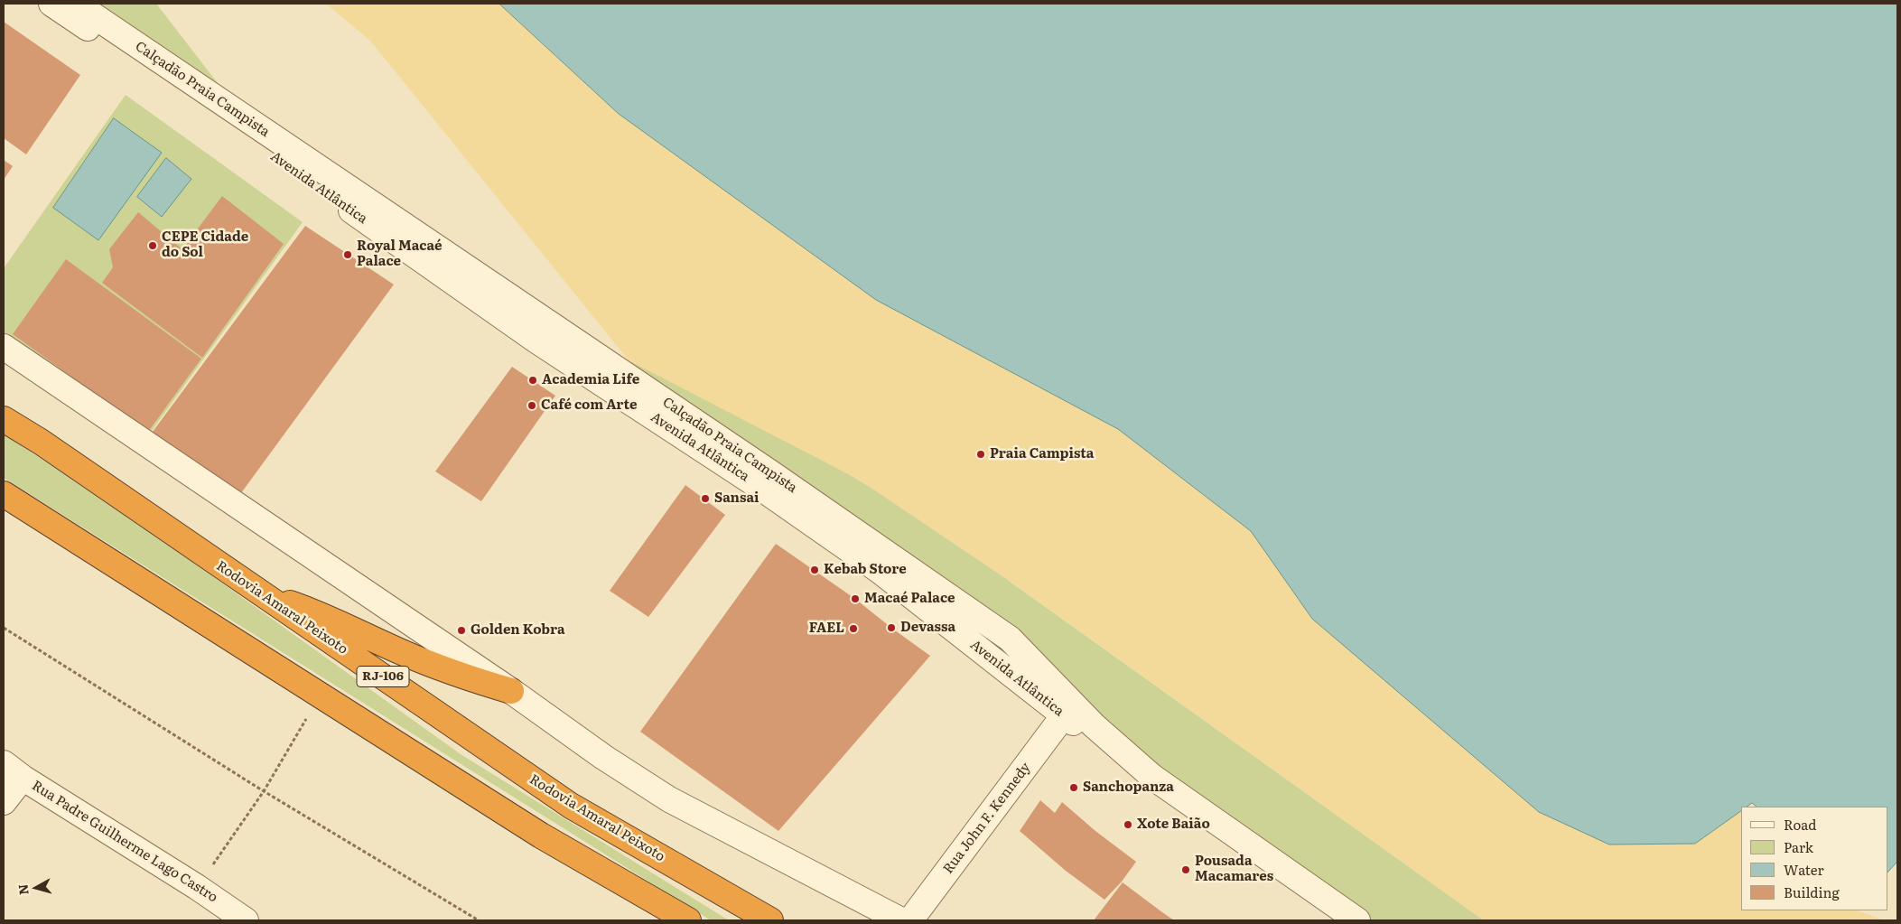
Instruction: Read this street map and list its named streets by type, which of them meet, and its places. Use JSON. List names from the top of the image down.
{
  "streets": {
    "highway": ["Rodovia Amaral Peixoto", "RJ-106"],
    "street": [
      "Calçadão Praia Campista",
      "Avenida Atlântica",
      "Rua John F. Kennedy",
      "Rua Padre Guilherme Lago Castro"
    ]
  },
  "crossings": [
    ["Avenida Atlântica", "Rua John F. Kennedy"]
  ],
  "places": [
    "CEPE Cidade do Sol",
    "Royal Macaé Palace",
    "Academia Life",
    "Café com Arte",
    "Praia Campista",
    "Sansai",
    "Kebab Store",
    "Macaé Palace",
    "Devassa",
    "FAEL",
    "Golden Kobra",
    "Sanchopanza",
    "Xote Baião",
    "Pousada Macamares"
  ],
  "legend": [
    "Road",
    "Park",
    "Water",
    "Building"
  ],
  "north": "left"
}
